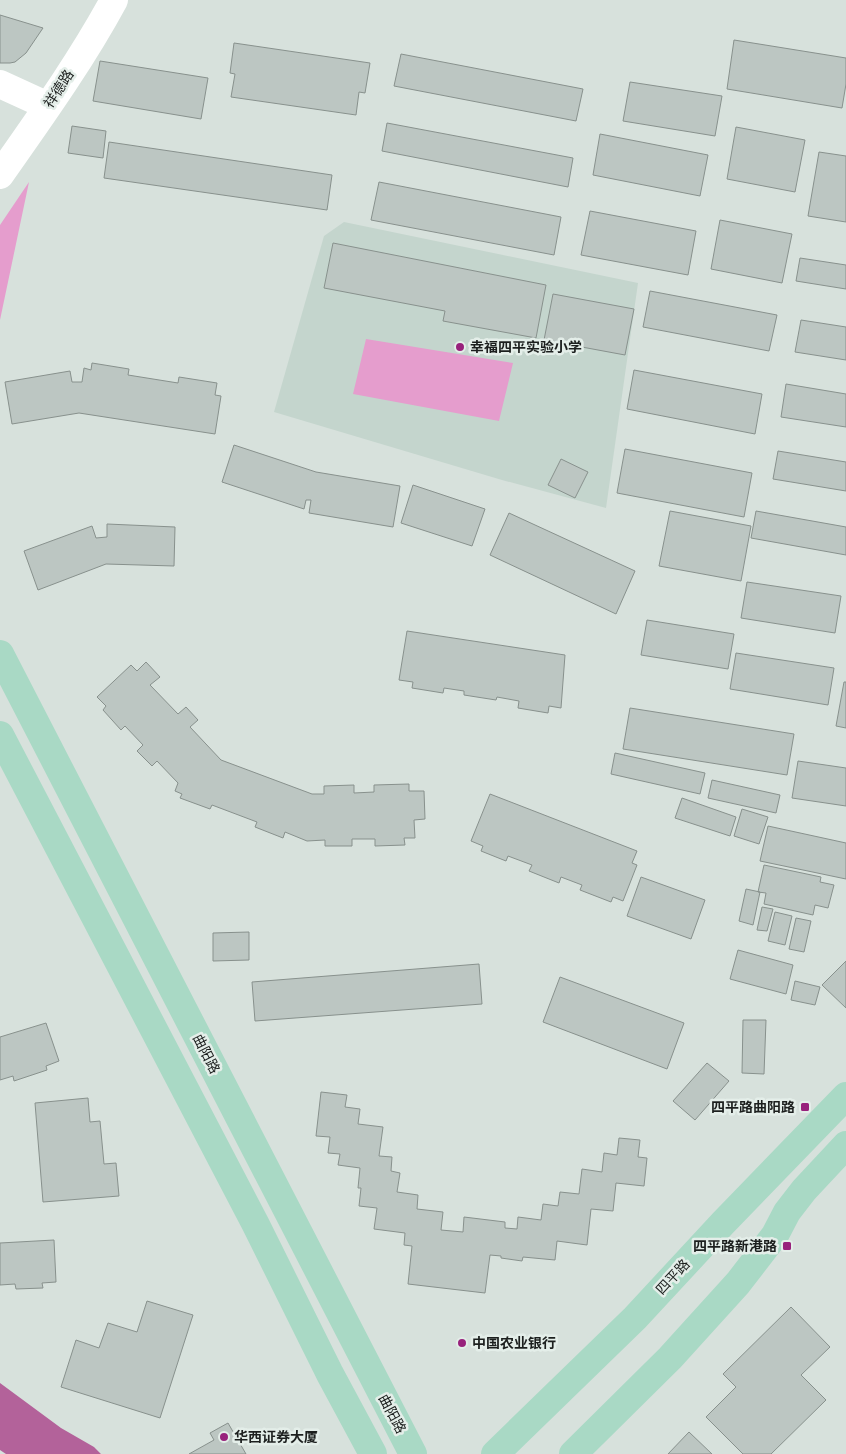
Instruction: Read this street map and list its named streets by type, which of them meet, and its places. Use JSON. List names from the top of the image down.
{
  "streets": {
    "main road": ["曲阳路", "四平路"],
    "street": ["祥德路"]
  },
  "places": {
    "other": ["幸福四平实验小学", "中国农业银行", "华西证券大厦"],
    "transit": ["四平路曲阳路", "四平路新港路"]
  }
}
